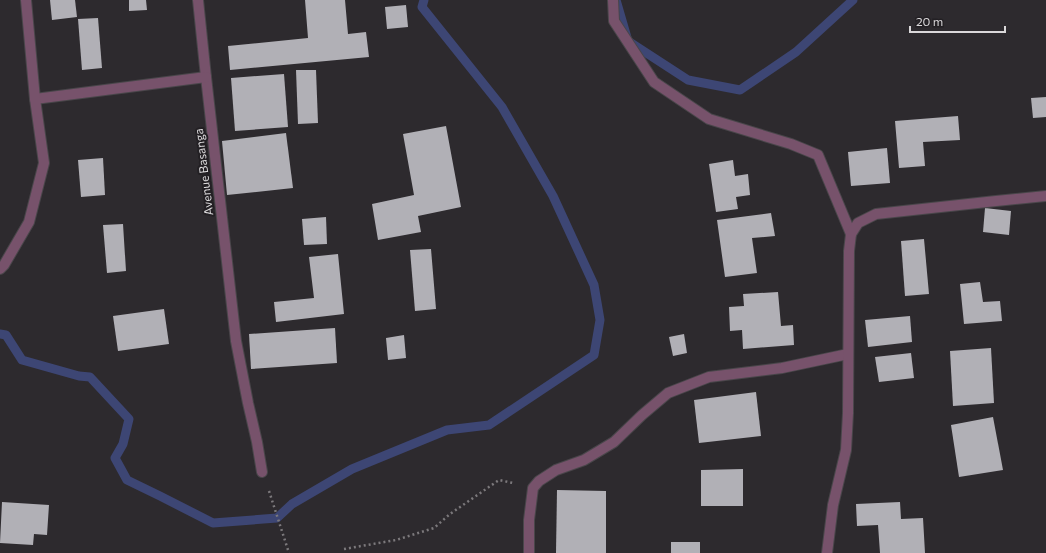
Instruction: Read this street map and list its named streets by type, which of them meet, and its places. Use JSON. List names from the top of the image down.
{
  "streets": {
    "street": ["Avenue Basanga"]
  },
  "scale_bar": "20 m"
}
